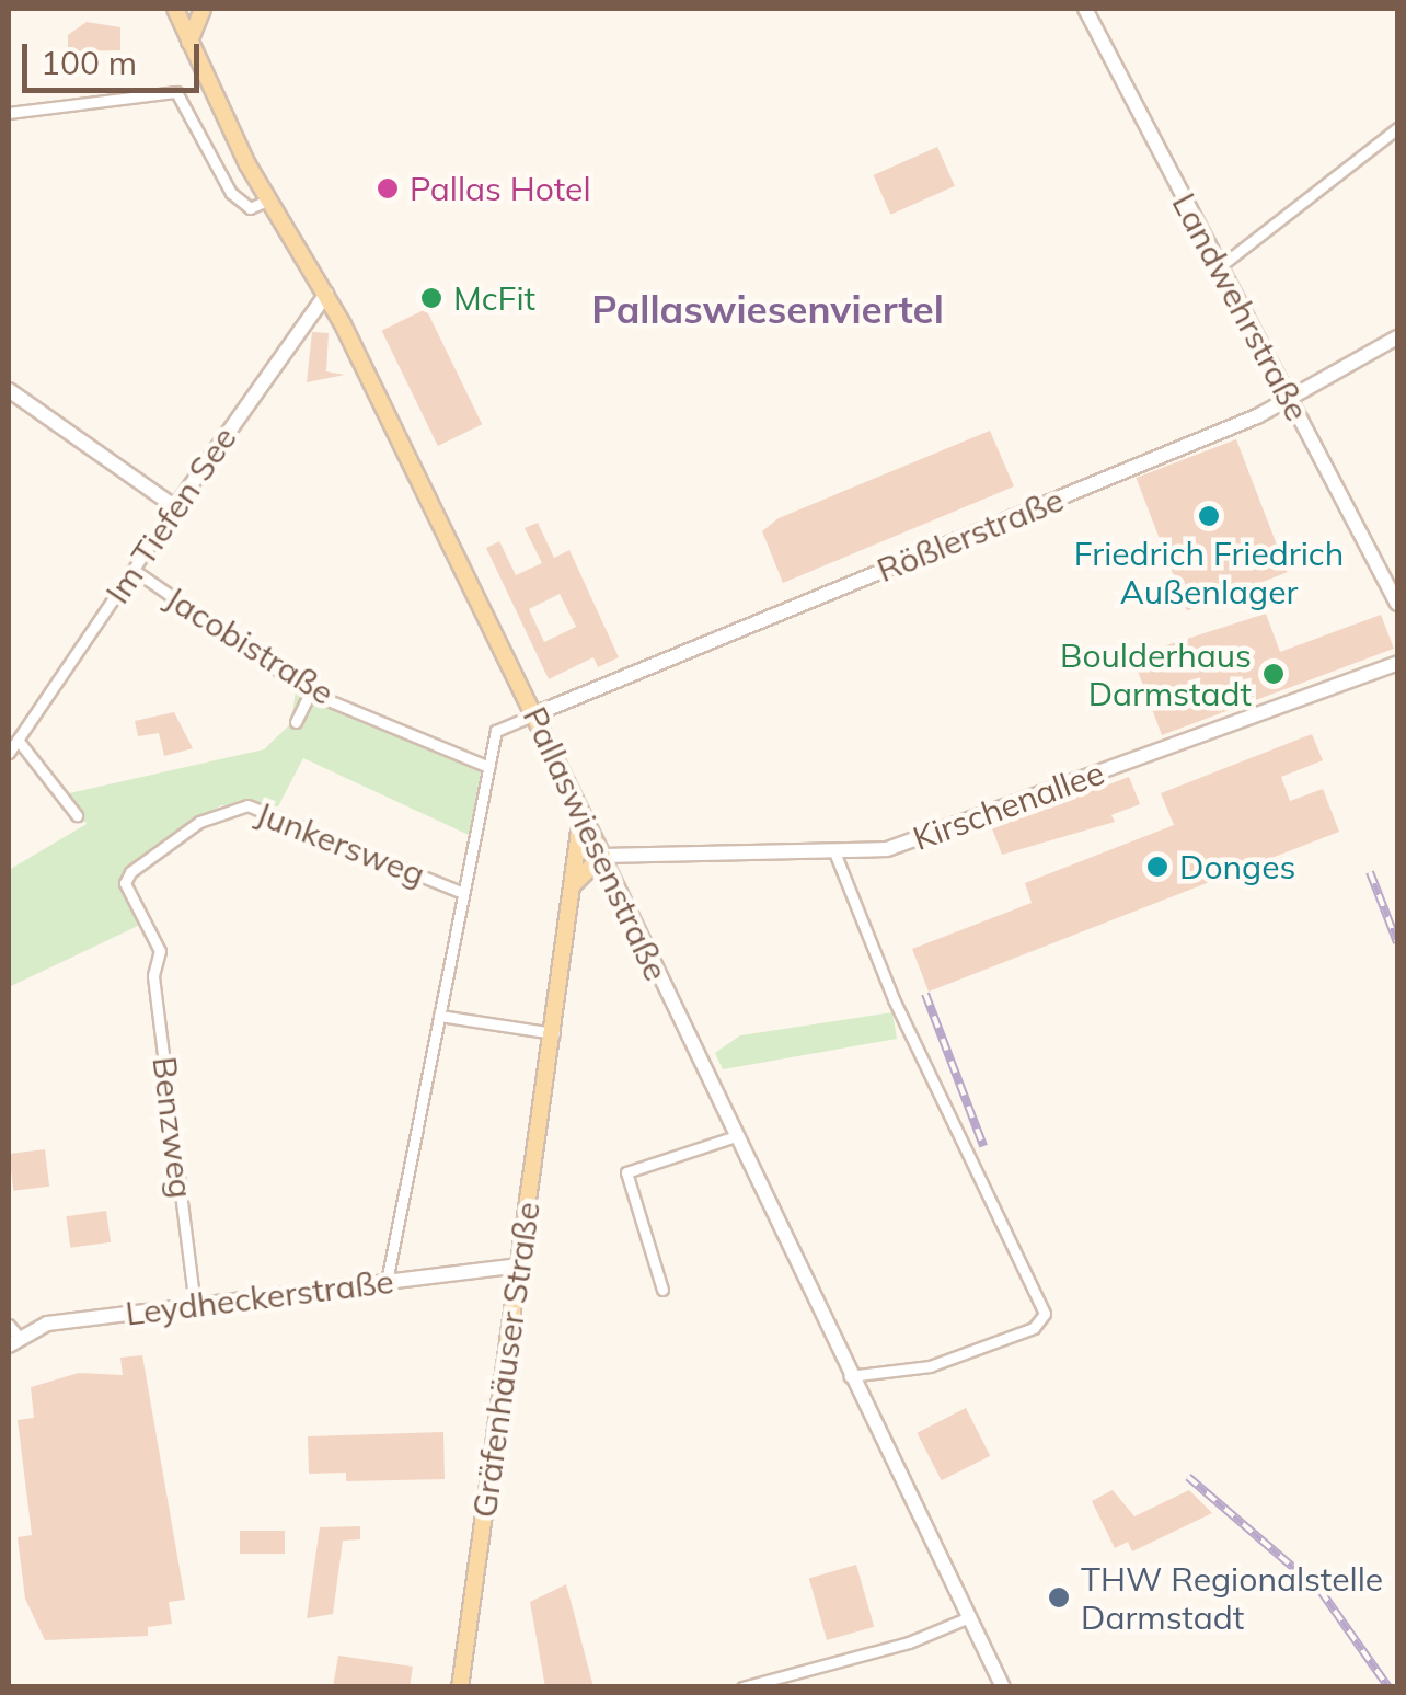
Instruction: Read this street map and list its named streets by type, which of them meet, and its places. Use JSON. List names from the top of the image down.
{
  "streets": {
    "main road": ["Pallaswiesenstraße", "Gräfenhäuser Straße"],
    "street": [
      "Landwehrstraße",
      "Im Tiefen See",
      "Rößlerstraße",
      "Jacobistraße",
      "Kirschenallee",
      "Junkersweg",
      "Benzweg",
      "Leydheckerstraße"
    ]
  },
  "crossings": [
    ["Landwehrstraße", "Rößlerstraße"],
    ["Im Tiefen See", "Jacobistraße"],
    ["Im Tiefen See", "Pallaswiesenstraße"],
    ["Rößlerstraße", "Pallaswiesenstraße"],
    ["Kirschenallee", "Pallaswiesenstraße"],
    ["Junkersweg", "Benzweg"],
    ["Pallaswiesenstraße", "Gräfenhäuser Straße"],
    ["Benzweg", "Leydheckerstraße"],
    ["Leydheckerstraße", "Gräfenhäuser Straße"]
  ],
  "districts": ["Pallaswiesenviertel"],
  "places": [
    "Pallas Hotel",
    "McFit",
    "Friedrich Friedrich Außenlager",
    "Boulderhaus Darmstadt",
    "Donges",
    "THW Regionalstelle Darmstadt"
  ],
  "scale_bar": "100 m"
}
